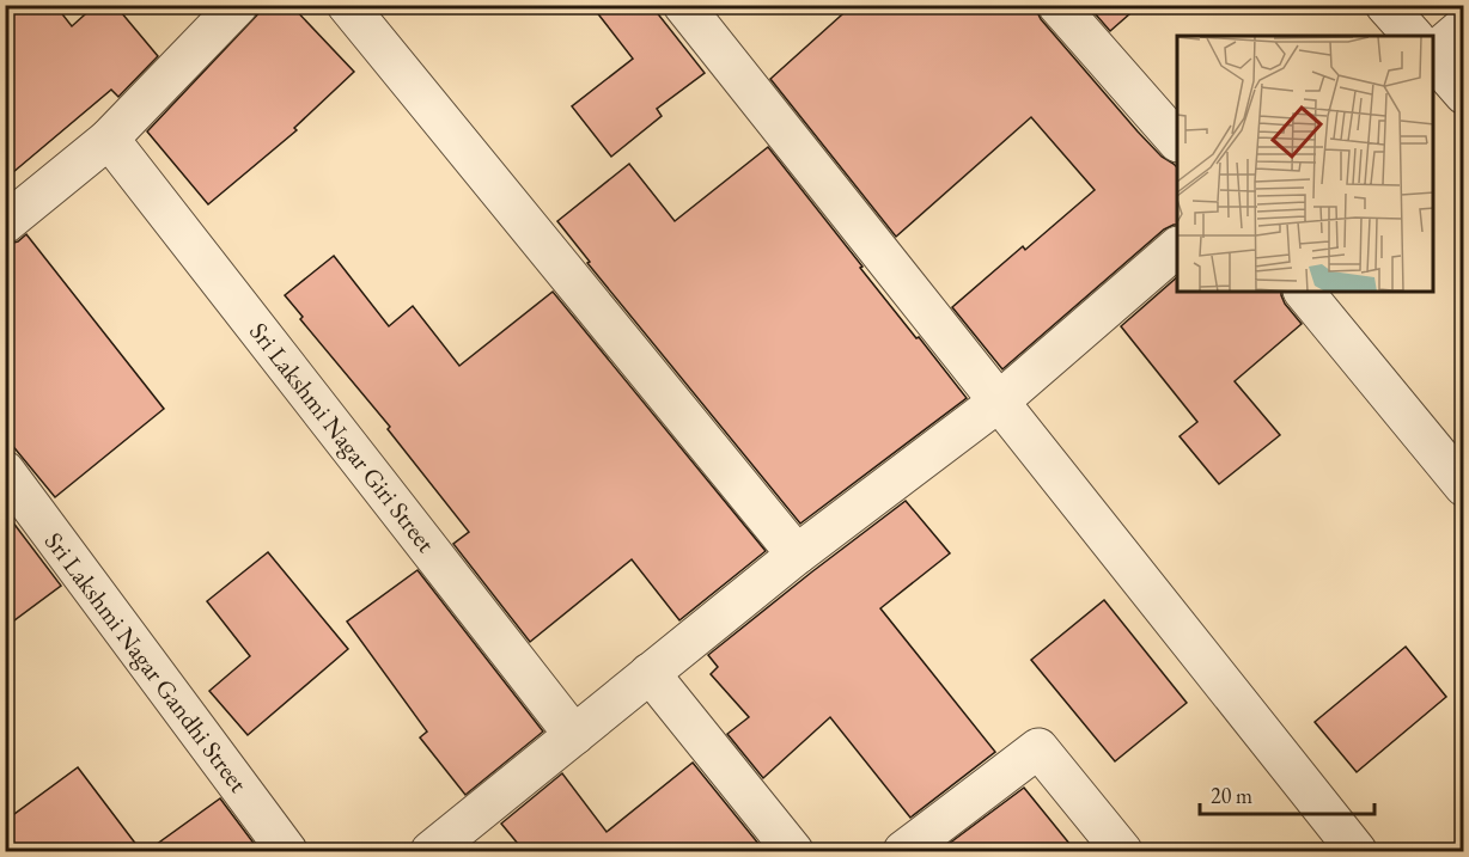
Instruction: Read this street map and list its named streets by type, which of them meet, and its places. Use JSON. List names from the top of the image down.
{
  "streets": {
    "street": ["Sri Lakshmi Nagar Giri Street", "Sri Lakshmi Nagar Gandhi Street"]
  },
  "scale_bar": "20 m"
}
